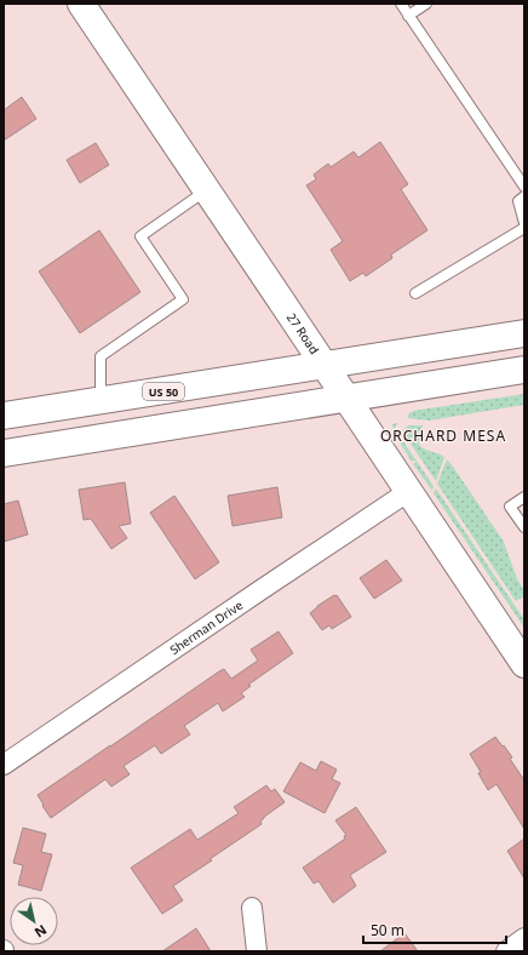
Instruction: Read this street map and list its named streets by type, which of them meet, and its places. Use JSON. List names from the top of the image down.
{
  "streets": {
    "main road": ["27 Road", "US 50"],
    "street": ["Sherman Drive"]
  },
  "crossings": [
    ["27 Road", "US 50"],
    ["27 Road", "Sherman Drive"]
  ],
  "districts": ["ORCHARD MESA"],
  "scale_bar": "50 m",
  "north": "bottom right"
}
